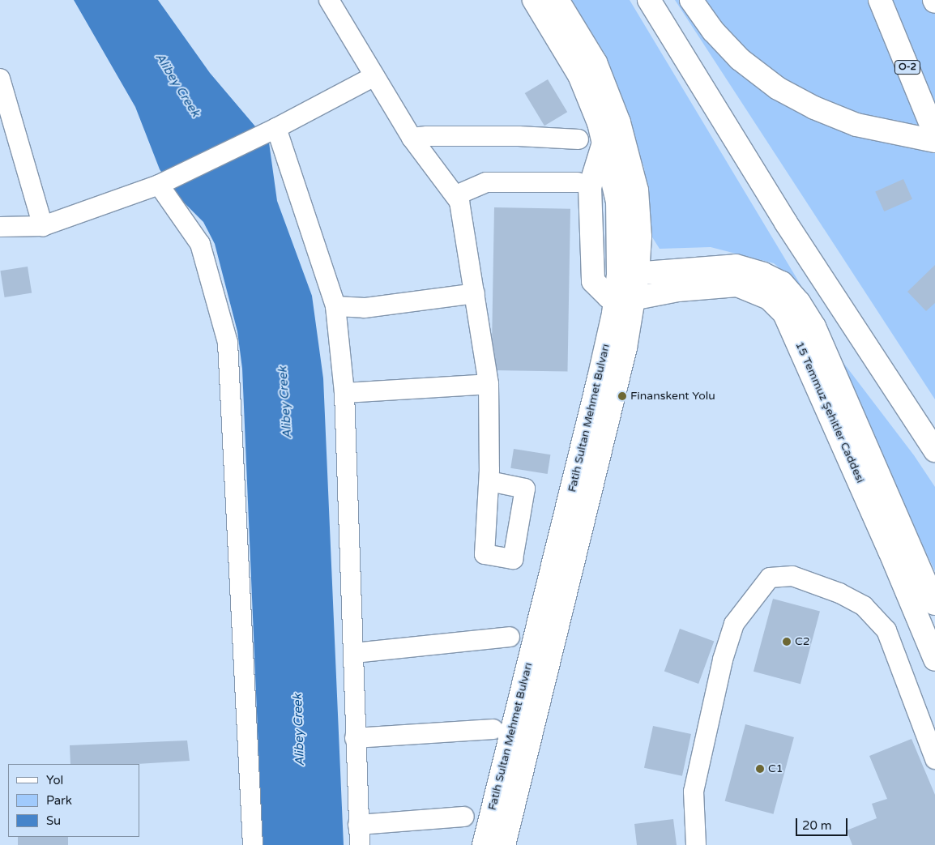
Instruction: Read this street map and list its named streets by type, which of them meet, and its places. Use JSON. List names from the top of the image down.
{
  "streets": {
    "main road": ["O-2", "15 Temmuz Şehitler Caddesi", "Fatih Sultan Mehmet Bulvarı"]
  },
  "crossings": [
    ["15 Temmuz Şehitler Caddesi", "Fatih Sultan Mehmet Bulvarı"]
  ],
  "water": ["Alibey Creek"],
  "places": ["Finanskent Yolu", "C2", "C1"],
  "legend": ["Yol", "Park", "Su"],
  "scale_bar": "20 m"
}
